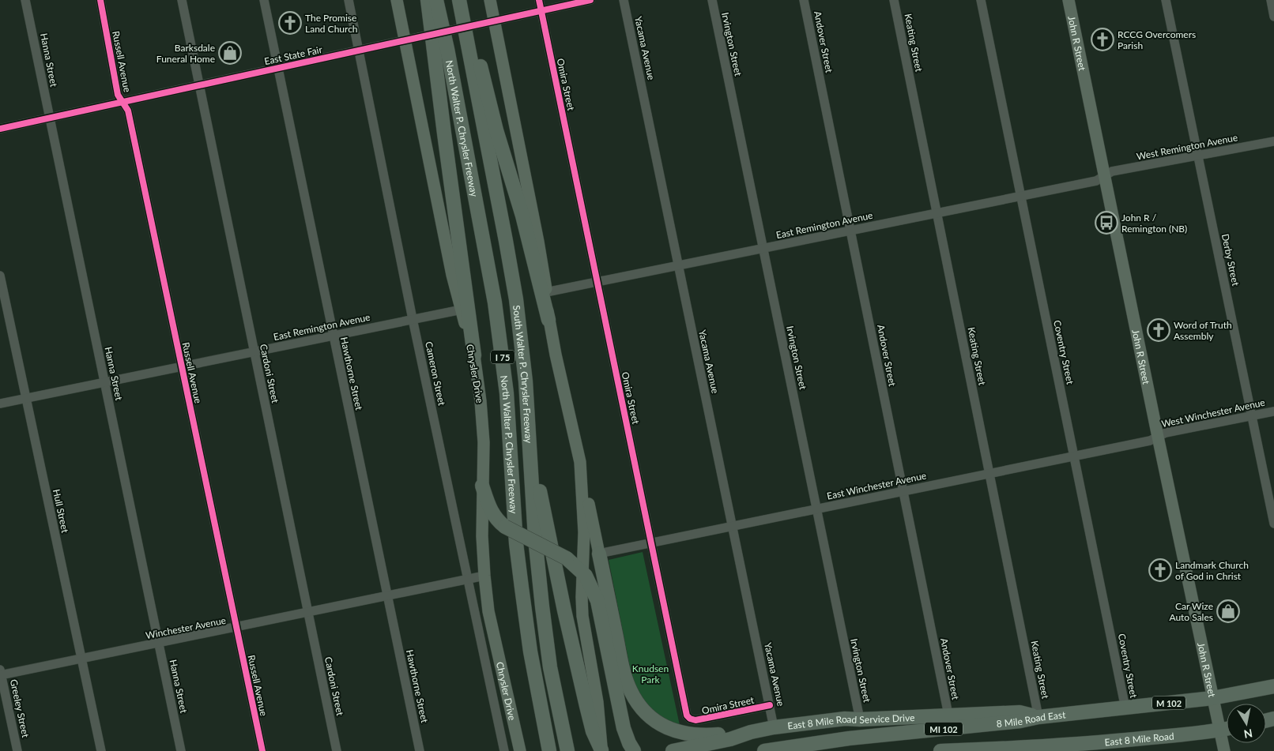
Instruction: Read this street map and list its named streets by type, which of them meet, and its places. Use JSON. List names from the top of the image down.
{
  "streets": {
    "highway": [
      "North Walter P. Chrysler Freeway",
      "I 75",
      "South Walter P. Chrysler Freeway",
      "M 102",
      "8 Mile Road East",
      "East 8 Mile Road Service Drive",
      "MI 102",
      "East 8 Mile Road"
    ],
    "main road": ["John R Street", "Chrysler Drive"],
    "street": [
      "Andover Street",
      "Keating Street",
      "Irvington Street",
      "Yacama Avenue",
      "East State Fair",
      "Hanna Street",
      "Russell Avenue",
      "Omira Street",
      "West Remington Avenue",
      "East Remington Avenue",
      "Derby Street",
      "Coventry Street",
      "Cardoni Street",
      "Hawthorne Street",
      "Cameron Street",
      "West Winchester Avenue",
      "East Winchester Avenue",
      "Hull Street",
      "Winchester Avenue",
      "Greeley Street"
    ]
  },
  "crossings": [
    ["Andover Street", "East Remington Avenue"],
    ["Andover Street", "East Winchester Avenue"],
    ["Andover Street", "East 8 Mile Road Service Drive"],
    ["Keating Street", "East Remington Avenue"],
    ["Keating Street", "East Winchester Avenue"],
    ["Keating Street", "8 Mile Road East"],
    ["Keating Street", "East 8 Mile Road Service Drive"],
    ["John R Street", "West Remington Avenue"],
    ["John R Street", "East Remington Avenue"],
    ["John R Street", "West Winchester Avenue"],
    ["John R Street", "East Winchester Avenue"],
    ["John R Street", "M 102"],
    ["John R Street", "8 Mile Road East"],
    ["John R Street", "East 8 Mile Road"],
    ["Irvington Street", "East Remington Avenue"],
    ["Irvington Street", "East Winchester Avenue"],
    ["Irvington Street", "East 8 Mile Road Service Drive"],
    ["Yacama Avenue", "Omira Street"],
    ["Yacama Avenue", "East Remington Avenue"],
    ["Yacama Avenue", "East Winchester Avenue"],
    ["Yacama Avenue", "East 8 Mile Road Service Drive"],
    ["East State Fair", "Hanna Street"],
    ["East State Fair", "Russell Avenue"],
    ["East State Fair", "Omira Street"],
    ["East State Fair", "Cardoni Street"],
    ["East State Fair", "Hawthorne Street"],
    ["East State Fair", "Cameron Street"],
    ["East State Fair", "Chrysler Drive"],
    ["Hanna Street", "East Remington Avenue"],
    ["Hanna Street", "Winchester Avenue"],
    ["Russell Avenue", "East Remington Avenue"],
    ["Russell Avenue", "Winchester Avenue"],
    ["Omira Street", "East Remington Avenue"],
    ["Omira Street", "East Winchester Avenue"],
    ["West Remington Avenue", "East Remington Avenue"],
    ["West Remington Avenue", "Derby Street"],
    ["East Remington Avenue", "Coventry Street"],
    ["East Remington Avenue", "Cardoni Street"],
    ["East Remington Avenue", "Hawthorne Street"],
    ["East Remington Avenue", "Cameron Street"],
    ["East Remington Avenue", "Chrysler Drive"],
    ["East Remington Avenue", "Hull Street"],
    ["Derby Street", "West Winchester Avenue"],
    ["Coventry Street", "East Winchester Avenue"],
    ["Coventry Street", "8 Mile Road East"],
    ["Cardoni Street", "Winchester Avenue"],
    ["Hawthorne Street", "Winchester Avenue"],
    ["Cameron Street", "Winchester Avenue"],
    ["Chrysler Drive", "Winchester Avenue"],
    ["West Winchester Avenue", "East Winchester Avenue"],
    ["Hull Street", "Winchester Avenue"],
    ["Winchester Avenue", "Greeley Street"],
    ["M 102", "8 Mile Road East"],
    ["8 Mile Road East", "East 8 Mile Road Service Drive"]
  ],
  "parks": ["Knudsen Park"],
  "places": {
    "church": [
      "The Promise Land Church",
      "RCCG Overcomers Parish",
      "Word of Truth Assembly",
      "Landmark Church of God in Christ"
    ],
    "shop": ["Barksdale Funeral Home", "Car Wize Auto Sales"],
    "bus stop": ["John R / Remington (NB)"]
  },
  "north": "bottom"
}
